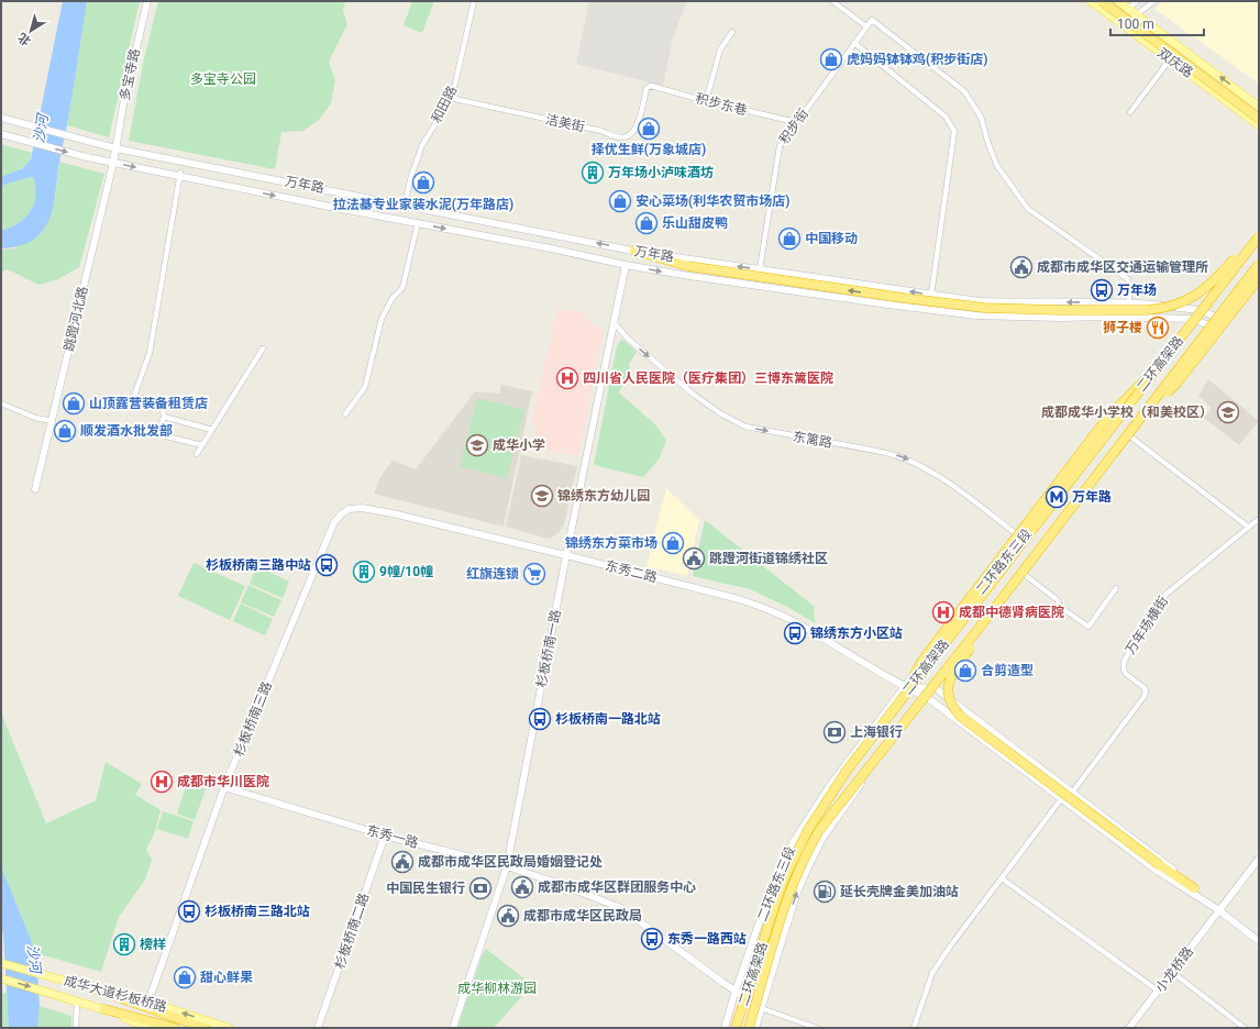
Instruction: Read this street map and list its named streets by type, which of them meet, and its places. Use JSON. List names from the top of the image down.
{
  "streets": {
    "highway": ["二环高架路"],
    "main road": [
      "双庆路",
      "多宝寺路",
      "万年路",
      "跳蹬河北路",
      "二环路东三段",
      "东秀二路",
      "杉板桥南一路",
      "杉板桥南三路",
      "东秀一路",
      "杉板桥南二路",
      "小龙桥路",
      "成华大道杉板桥路"
    ],
    "street": [
      "和田路",
      "积步东巷",
      "洁美街",
      "积步街",
      "东篱路",
      "万年场横街"
    ]
  },
  "crossings": [
    ["多宝寺路", "万年路"],
    ["多宝寺路", "跳蹬河北路"],
    ["和田路", "洁美街"],
    ["和田路", "万年路"],
    ["积步东巷", "洁美街"],
    ["积步东巷", "积步街"],
    ["积步街", "万年路"],
    ["万年路", "跳蹬河北路"],
    ["万年路", "二环路东三段"],
    ["万年路", "杉板桥南一路"],
    ["二环高架路", "二环路东三段"],
    ["东篱路", "二环路东三段"],
    ["东篱路", "杉板桥南一路"],
    ["二环路东三段", "东秀二路"],
    ["二环路东三段", "东秀一路"],
    ["东秀二路", "杉板桥南一路"],
    ["东秀二路", "杉板桥南三路"],
    ["东秀二路", "小龙桥路"],
    ["杉板桥南一路", "东秀一路"],
    ["杉板桥南三路", "东秀一路"],
    ["杉板桥南三路", "成华大道杉板桥路"],
    ["东秀一路", "杉板桥南二路"]
  ],
  "one_way": ["东篱路"],
  "water": ["沙河"],
  "parks": ["多宝寺公园", "成华柳林游园"],
  "places": {
    "shop": [
      "虎妈妈钵钵鸡(积步街店)",
      "择优生鲜(万象城店)",
      "拉法基专业家装水泥(万年路店)",
      "安心菜场(利华农贸市场店)",
      "乐山甜皮鸭",
      "中国移动",
      "山顶露营装备租赁店",
      "顺发酒水批发部",
      "锦绣东方菜市场",
      "合剪造型",
      "甜心鲜果"
    ],
    "building": ["万年场小泸味酒坊", "9幢/10幢", "榜样"],
    "public building": [
      "成都市成华区交通运输管理所",
      "跳蹬河街道锦绣社区",
      "成都市成华区民政局婚姻登记处",
      "成都市成华区群团服务中心",
      "成都市成华区民政局"
    ],
    "bus stop": [
      "万年场",
      "杉板桥南三路中站",
      "锦绣东方小区站",
      "杉板桥南一路北站",
      "杉板桥南三路北站",
      "东秀一路西站"
    ],
    "restaurant": ["狮子楼"],
    "hospital": ["四川省人民医院（医疗集团）三博东篱医院", "成都中德肾病医院", "成都市华川医院"],
    "school or university": ["成都成华小学校（和美校区）", "成华小学", "锦绣东方幼儿园"],
    "metro station": ["万年路"],
    "supermarket": ["红旗连锁"],
    "bank": ["上海银行", "中国民生银行"],
    "fuel station": ["延长壳牌金美加油站"]
  },
  "scale_bar": "100 m",
  "north": "bottom left"
}
